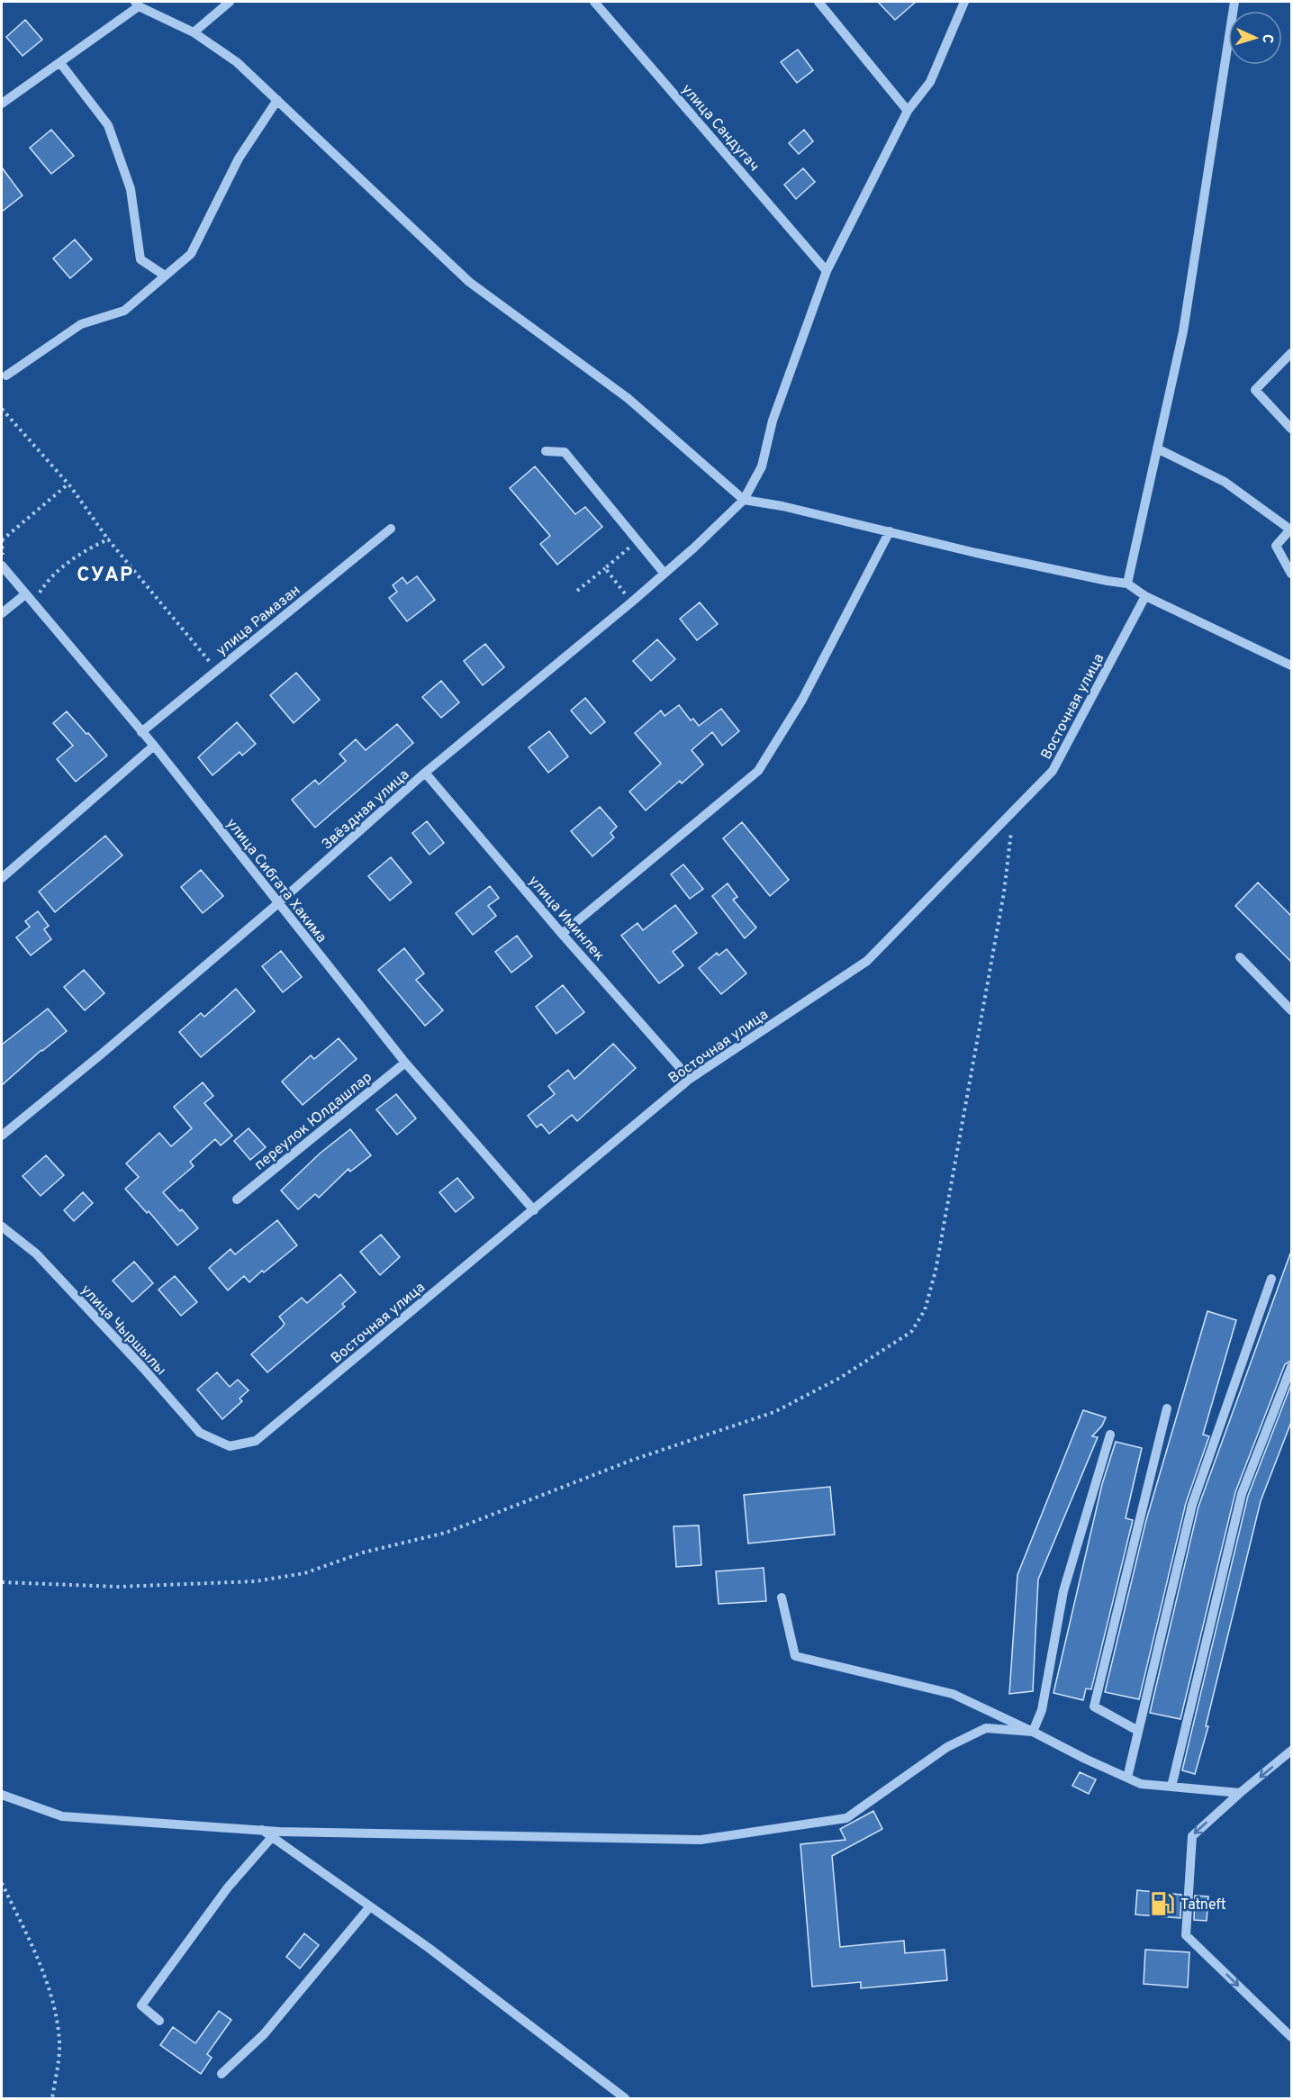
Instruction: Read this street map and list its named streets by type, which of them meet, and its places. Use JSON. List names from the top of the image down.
{
  "streets": {
    "street": [
      "улица Сандугач",
      "улица Рамазан",
      "Восточная улица",
      "Звёздная улица",
      "улица Сибгата Хакима",
      "улица Иминлек",
      "переулок Юлдашлар",
      "улица Чыршылы"
    ]
  },
  "crossings": [
    ["улица Сандугач", "Звёздная улица"],
    ["улица Рамазан", "улица Сибгата Хакима"],
    ["Восточная улица", "улица Сибгата Хакима"],
    ["Восточная улица", "улица Иминлек"],
    ["Восточная улица", "улица Чыршылы"],
    ["Звёздная улица", "улица Сибгата Хакима"],
    ["Звёздная улица", "улица Иминлек"],
    ["улица Сибгата Хакима", "переулок Юлдашлар"]
  ],
  "districts": ["СУАР"],
  "places": {
    "fuel station": ["Tatneft"]
  },
  "north": "right"
}
